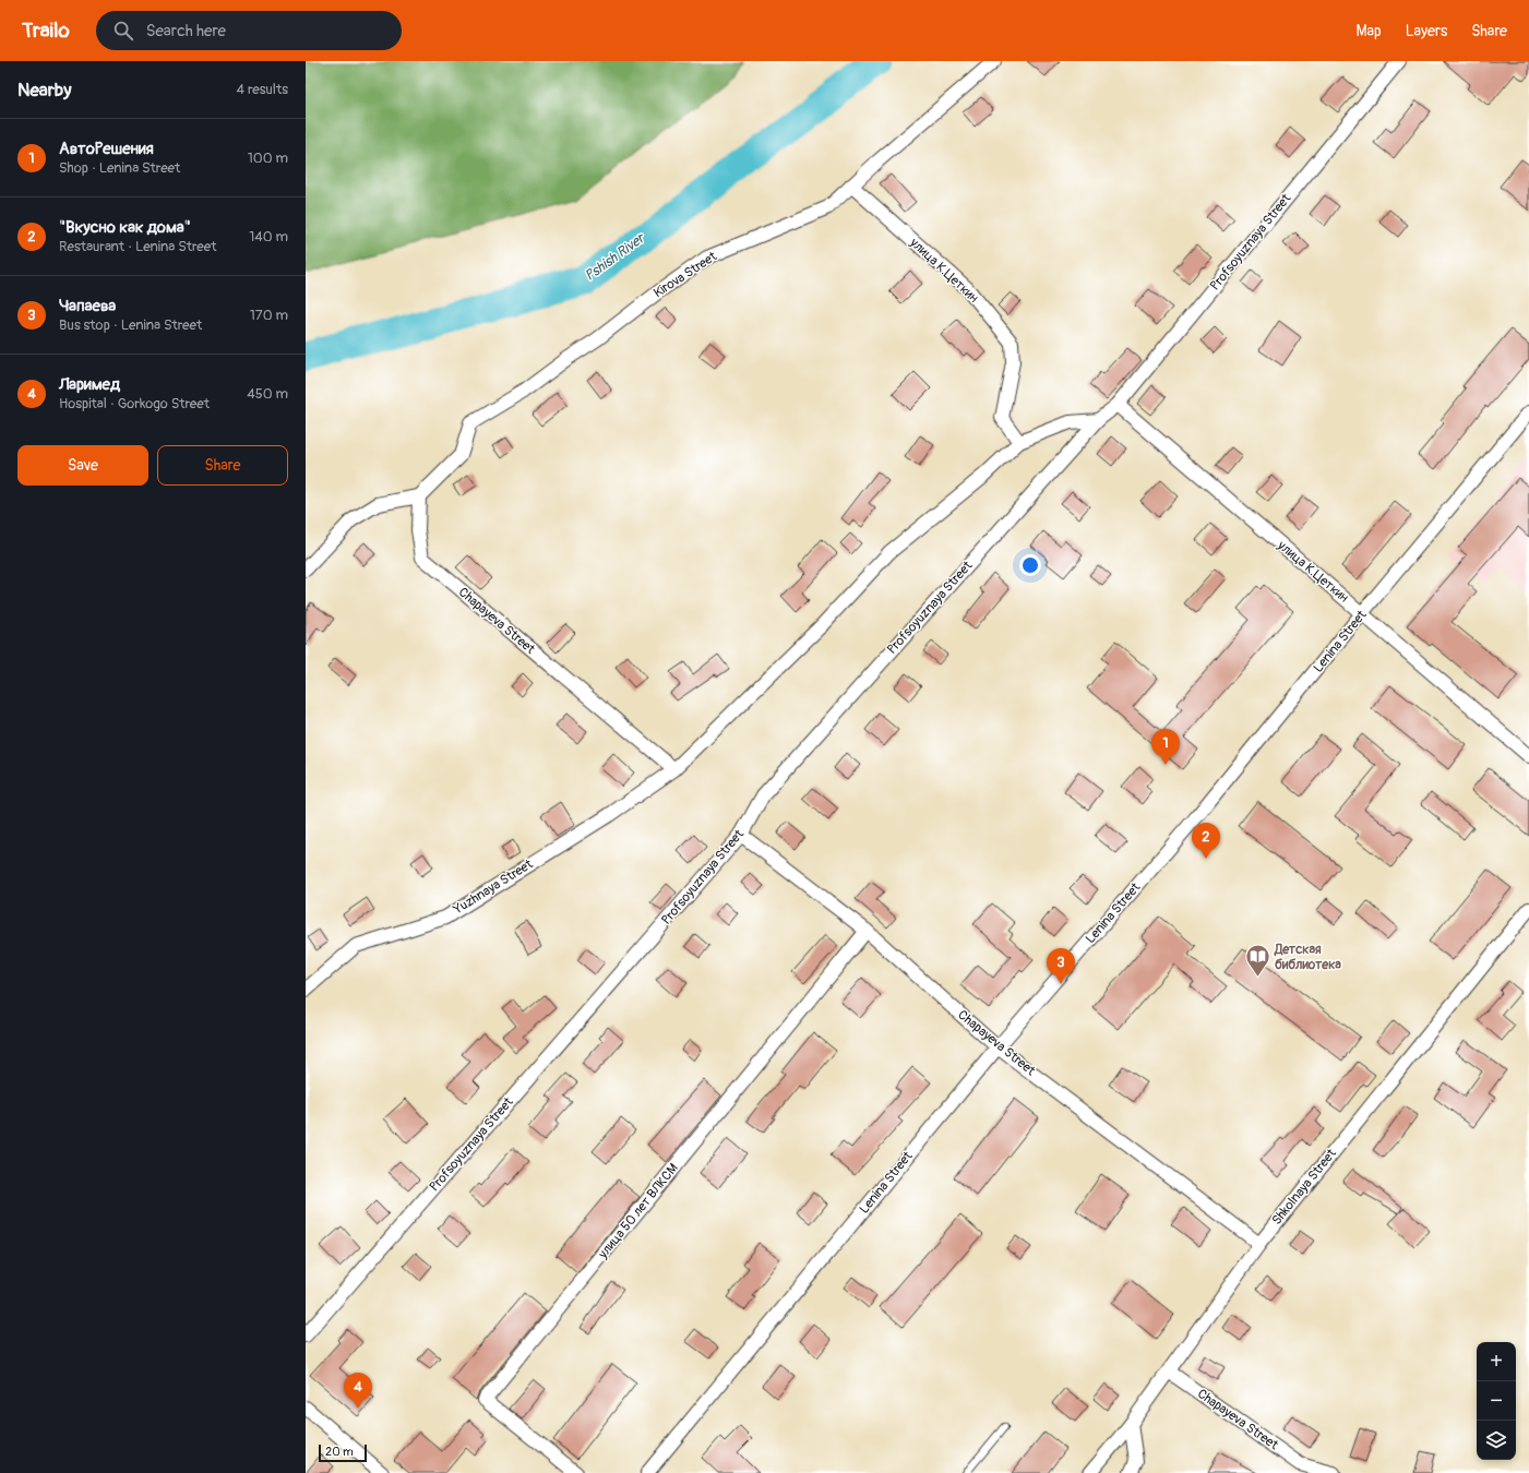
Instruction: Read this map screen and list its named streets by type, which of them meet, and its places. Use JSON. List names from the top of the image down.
{
  "streets": {
    "street": [
      "Profsoyuznaya Street",
      "улица К.Цеткин",
      "Kirova Street",
      "Chapayeva Street",
      "Lenina Street",
      "Yuzhnaya Street",
      "Shkolnaya Street",
      "улица 50 лет ВЛКСМ"
    ]
  },
  "crossings": [
    ["Profsoyuznaya Street", "улица К.Цеткин"],
    ["Profsoyuznaya Street", "Chapayeva Street"],
    ["улица К.Цеткин", "Kirova Street"],
    ["улица К.Цеткин", "Lenina Street"],
    ["Kirova Street", "Chapayeva Street"],
    ["Chapayeva Street", "Lenina Street"],
    ["Chapayeva Street", "Yuzhnaya Street"],
    ["Chapayeva Street", "Shkolnaya Street"],
    ["Chapayeva Street", "улица 50 лет ВЛКСМ"]
  ],
  "water": ["Pshish River"],
  "places": {
    "library": ["Детская библиотека"]
  },
  "scale_bar": "20 m",
  "page": {
    "header": "Trailo",
    "search": "Search here",
    "nav": ["Map", "Layers", "Share"],
    "heading": ["Nearby", "4 results"],
    "list": [
      {
        "mark": "1",
        "name": "АвтоРешения",
        "note": "Shop · Lenina Street",
        "value": "100 m"
      },
      {
        "mark": "2",
        "name": "\"Вкусно как дома\"",
        "note": "Restaurant · Lenina Street",
        "value": "140 m"
      },
      {
        "mark": "3",
        "name": "Чапаева",
        "note": "Bus stop · Lenina Street",
        "value": "170 m"
      },
      {
        "mark": "4",
        "name": "Ларимед",
        "note": "Hospital · Gorkogo Street",
        "value": "450 m"
      }
    ],
    "buttons": ["Save", "Share"],
    "pins": [
      "1",
      "2",
      "3",
      "4"
    ],
    "map_buttons": ["+", "−"],
    "scale": "20 m"
  }
}
